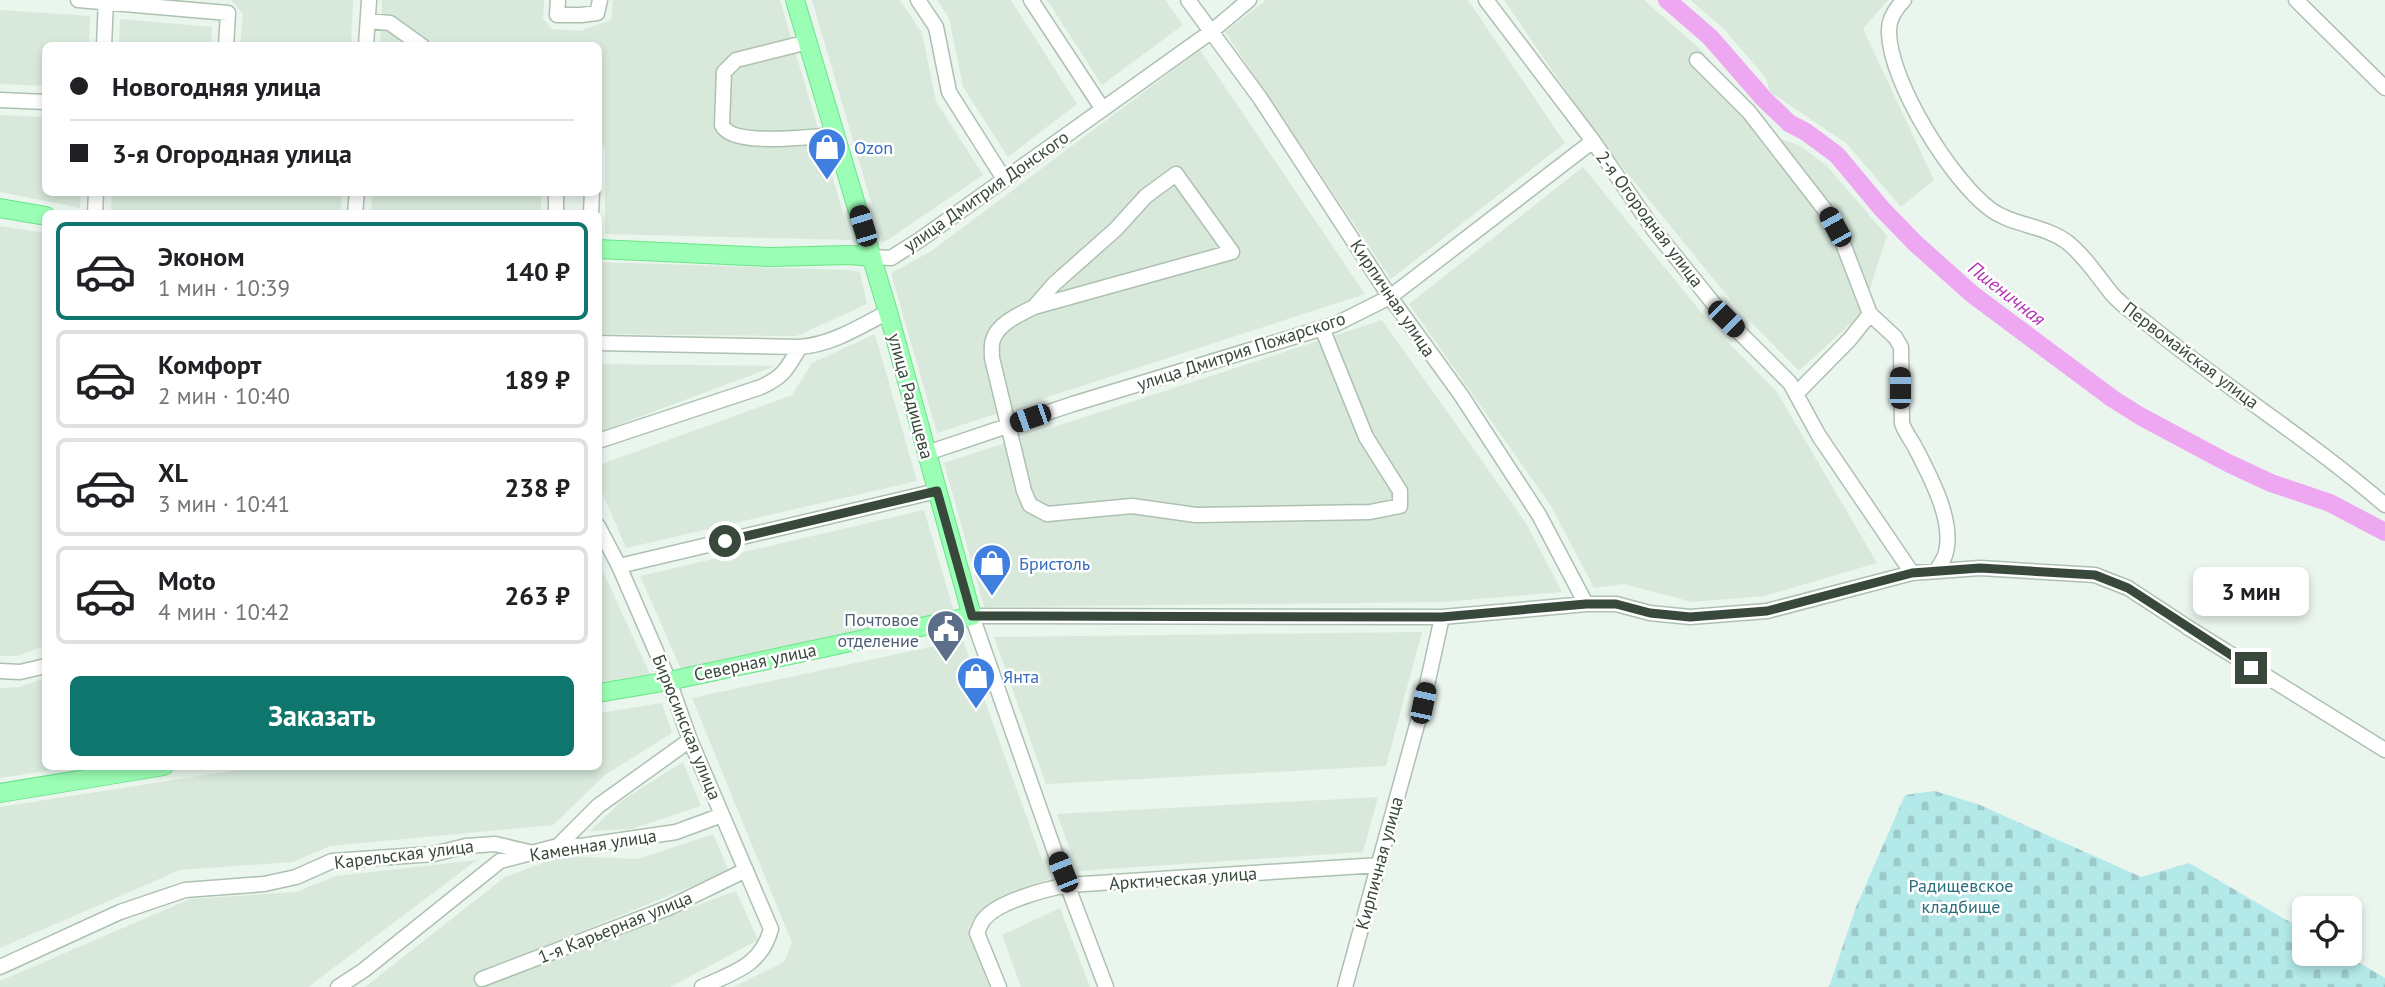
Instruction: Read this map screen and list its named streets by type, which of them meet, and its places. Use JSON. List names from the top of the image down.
{
  "streets": {
    "main road": ["улица Дмитрия Донского", "улица Радищева", "Северная улица"],
    "street": [
      "2-я Огородная улица",
      "Кирпичная улица",
      "улица Дмитрия Пожарского",
      "Первомайская улица",
      "Бирюсинская улица",
      "Каменная улица",
      "Карельская улица",
      "Арктическая улица",
      "1-я Карьерная улица"
    ]
  },
  "crossings": [
    ["улица Дмитрия Донского", "Кирпичная улица"],
    ["улица Дмитрия Донского", "улица Радищева"],
    ["2-я Огородная улица", "улица Дмитрия Пожарского"],
    ["2-я Огородная улица", "Северная улица"],
    ["Кирпичная улица", "улица Дмитрия Пожарского"],
    ["Кирпичная улица", "Северная улица"],
    ["Кирпичная улица", "Арктическая улица"],
    ["улица Дмитрия Пожарского", "улица Радищева"],
    ["улица Радищева", "Северная улица"],
    ["улица Радищева", "Арктическая улица"],
    ["Северная улица", "Бирюсинская улица"],
    ["Бирюсинская улица", "Каменная улица"],
    ["Бирюсинская улица", "1-я Карьерная улица"],
    ["Каменная улица", "Карельская улица"]
  ],
  "water": ["Пшеничная"],
  "parks": ["Радищевское кладбище"],
  "places": {
    "shop": ["Ozon", "Бристоль", "Янта"],
    "public building": ["Почтовое отделение"]
  },
  "page": {
    "banner": ["Новогодняя улица", "3-я Огородная улица"],
    "list": [
      {
        "name": "Эконом",
        "note": "1 мин · 10:39",
        "value": "140 ₽"
      },
      {
        "name": "Комфорт",
        "note": "2 мин · 10:40",
        "value": "189 ₽"
      },
      {
        "name": "XL",
        "note": "3 мин · 10:41",
        "value": "238 ₽"
      },
      {
        "name": "Moto",
        "note": "4 мин · 10:42",
        "value": "263 ₽"
      }
    ],
    "bubble": "3 мин",
    "buttons": "Заказать"
  }
}
